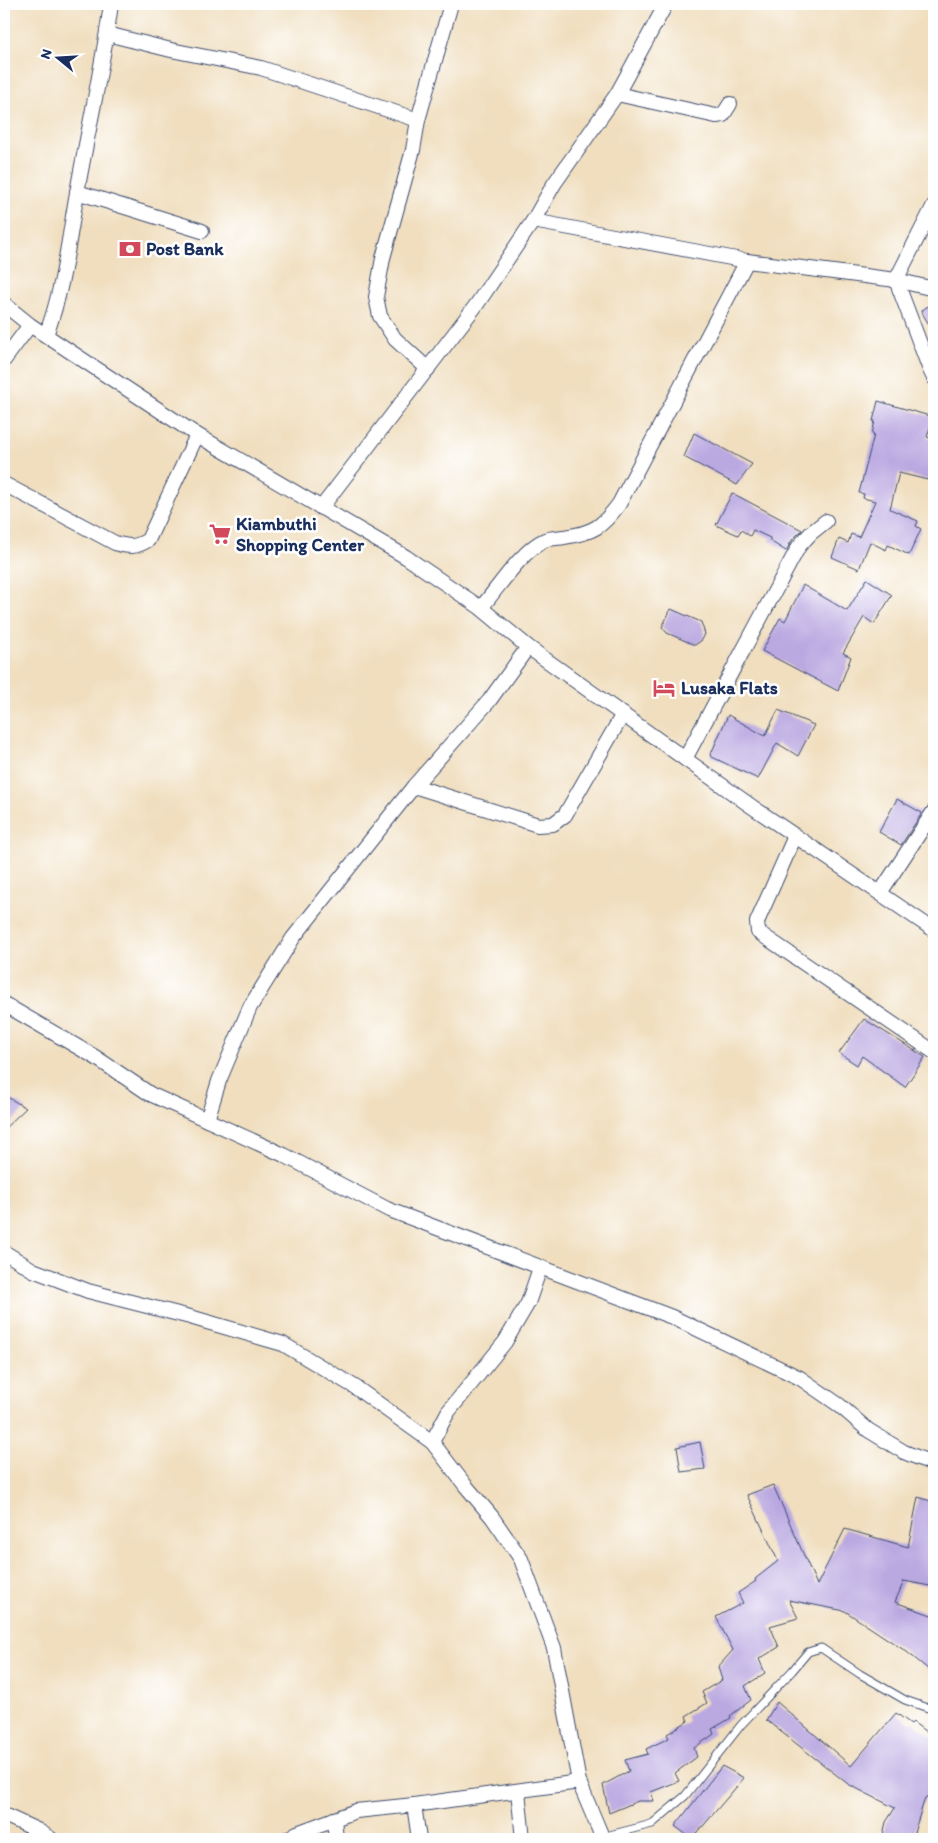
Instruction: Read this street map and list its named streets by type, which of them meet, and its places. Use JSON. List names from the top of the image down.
{
  "places": {
    "bank": ["Post Bank"],
    "supermarket": ["Kiambuthi Shopping Center"],
    "hotel": ["Lusaka Flats"]
  },
  "north": "left"
}
